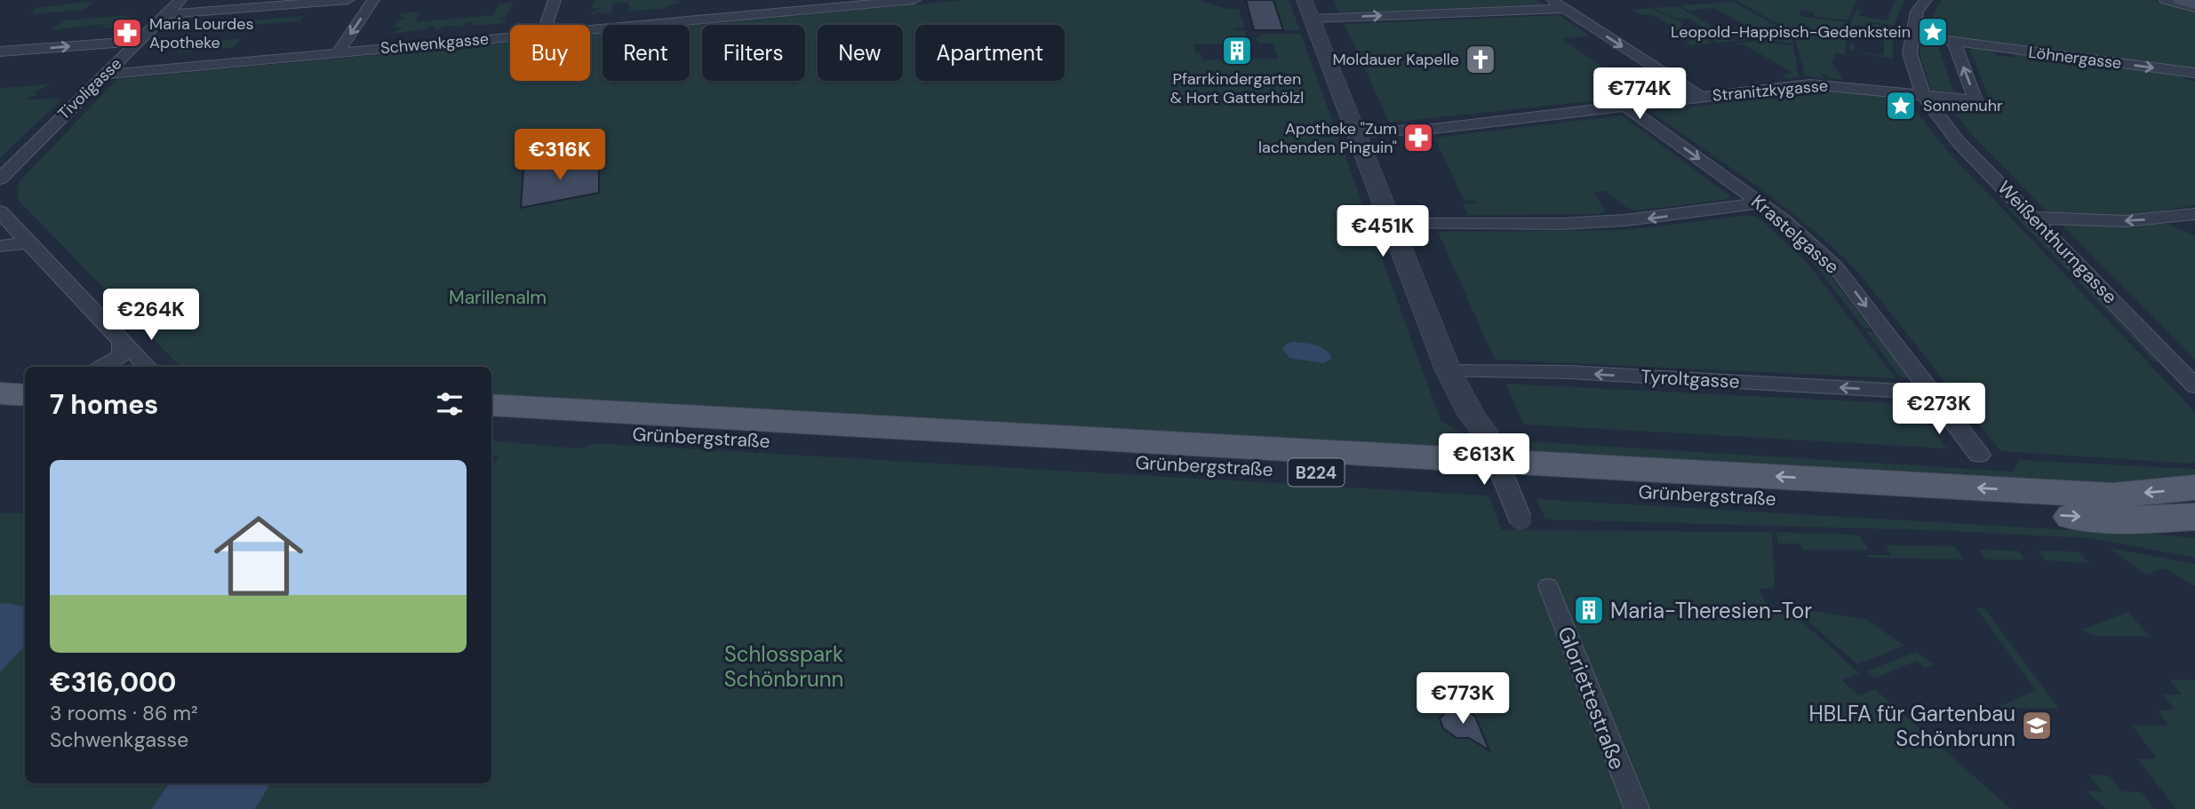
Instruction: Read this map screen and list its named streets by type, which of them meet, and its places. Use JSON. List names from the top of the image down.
{
  "streets": {
    "main road": ["Grünbergstraße", "B224"],
    "street": [
      "Schwenkgasse",
      "Löhnergasse",
      "Tivoligasse",
      "Stranitzkygasse",
      "Krastelgasse",
      "Weißenthurngasse",
      "Tyroltgasse",
      "Gloriettestraße"
    ]
  },
  "crossings": [
    ["Schwenkgasse", "Tivoligasse"],
    ["Löhnergasse", "Stranitzkygasse"],
    ["Löhnergasse", "Weißenthurngasse"],
    ["Stranitzkygasse", "Krastelgasse"],
    ["Stranitzkygasse", "Weißenthurngasse"],
    ["Krastelgasse", "Tyroltgasse"],
    ["Grünbergstraße", "B224"]
  ],
  "one_way": ["Krastelgasse"],
  "parks": ["Marillenalm", "Schlosspark Schönbrunn"],
  "places": {
    "place": ["Leopold-Happisch-Gedenkstein", "Sonnenuhr"],
    "pharmacy": ["Maria Lourdes Apotheke", "Apotheke \"Zum lachenden Pinguin\""],
    "building": ["Pfarrkindergarten & Hort Gatterhölzl", "Maria-Theresien-Tor"],
    "church": ["Moldauer Kapelle"],
    "school or university": ["HBLFA für Gartenbau Schönbrunn"]
  },
  "page": {
    "chip": [
      "Buy",
      "Rent",
      "Filters",
      "New",
      "Apartment"
    ],
    "price": [
      "€774K",
      "€316K",
      "€451K",
      "€264K",
      "€273K",
      "€613K",
      "€773K"
    ],
    "heading": "7 homes",
    "list": [
      {
        "name": "€316,000",
        "note": "3 rooms · 86 m² · Schwenkgasse"
      }
    ]
  }
}
